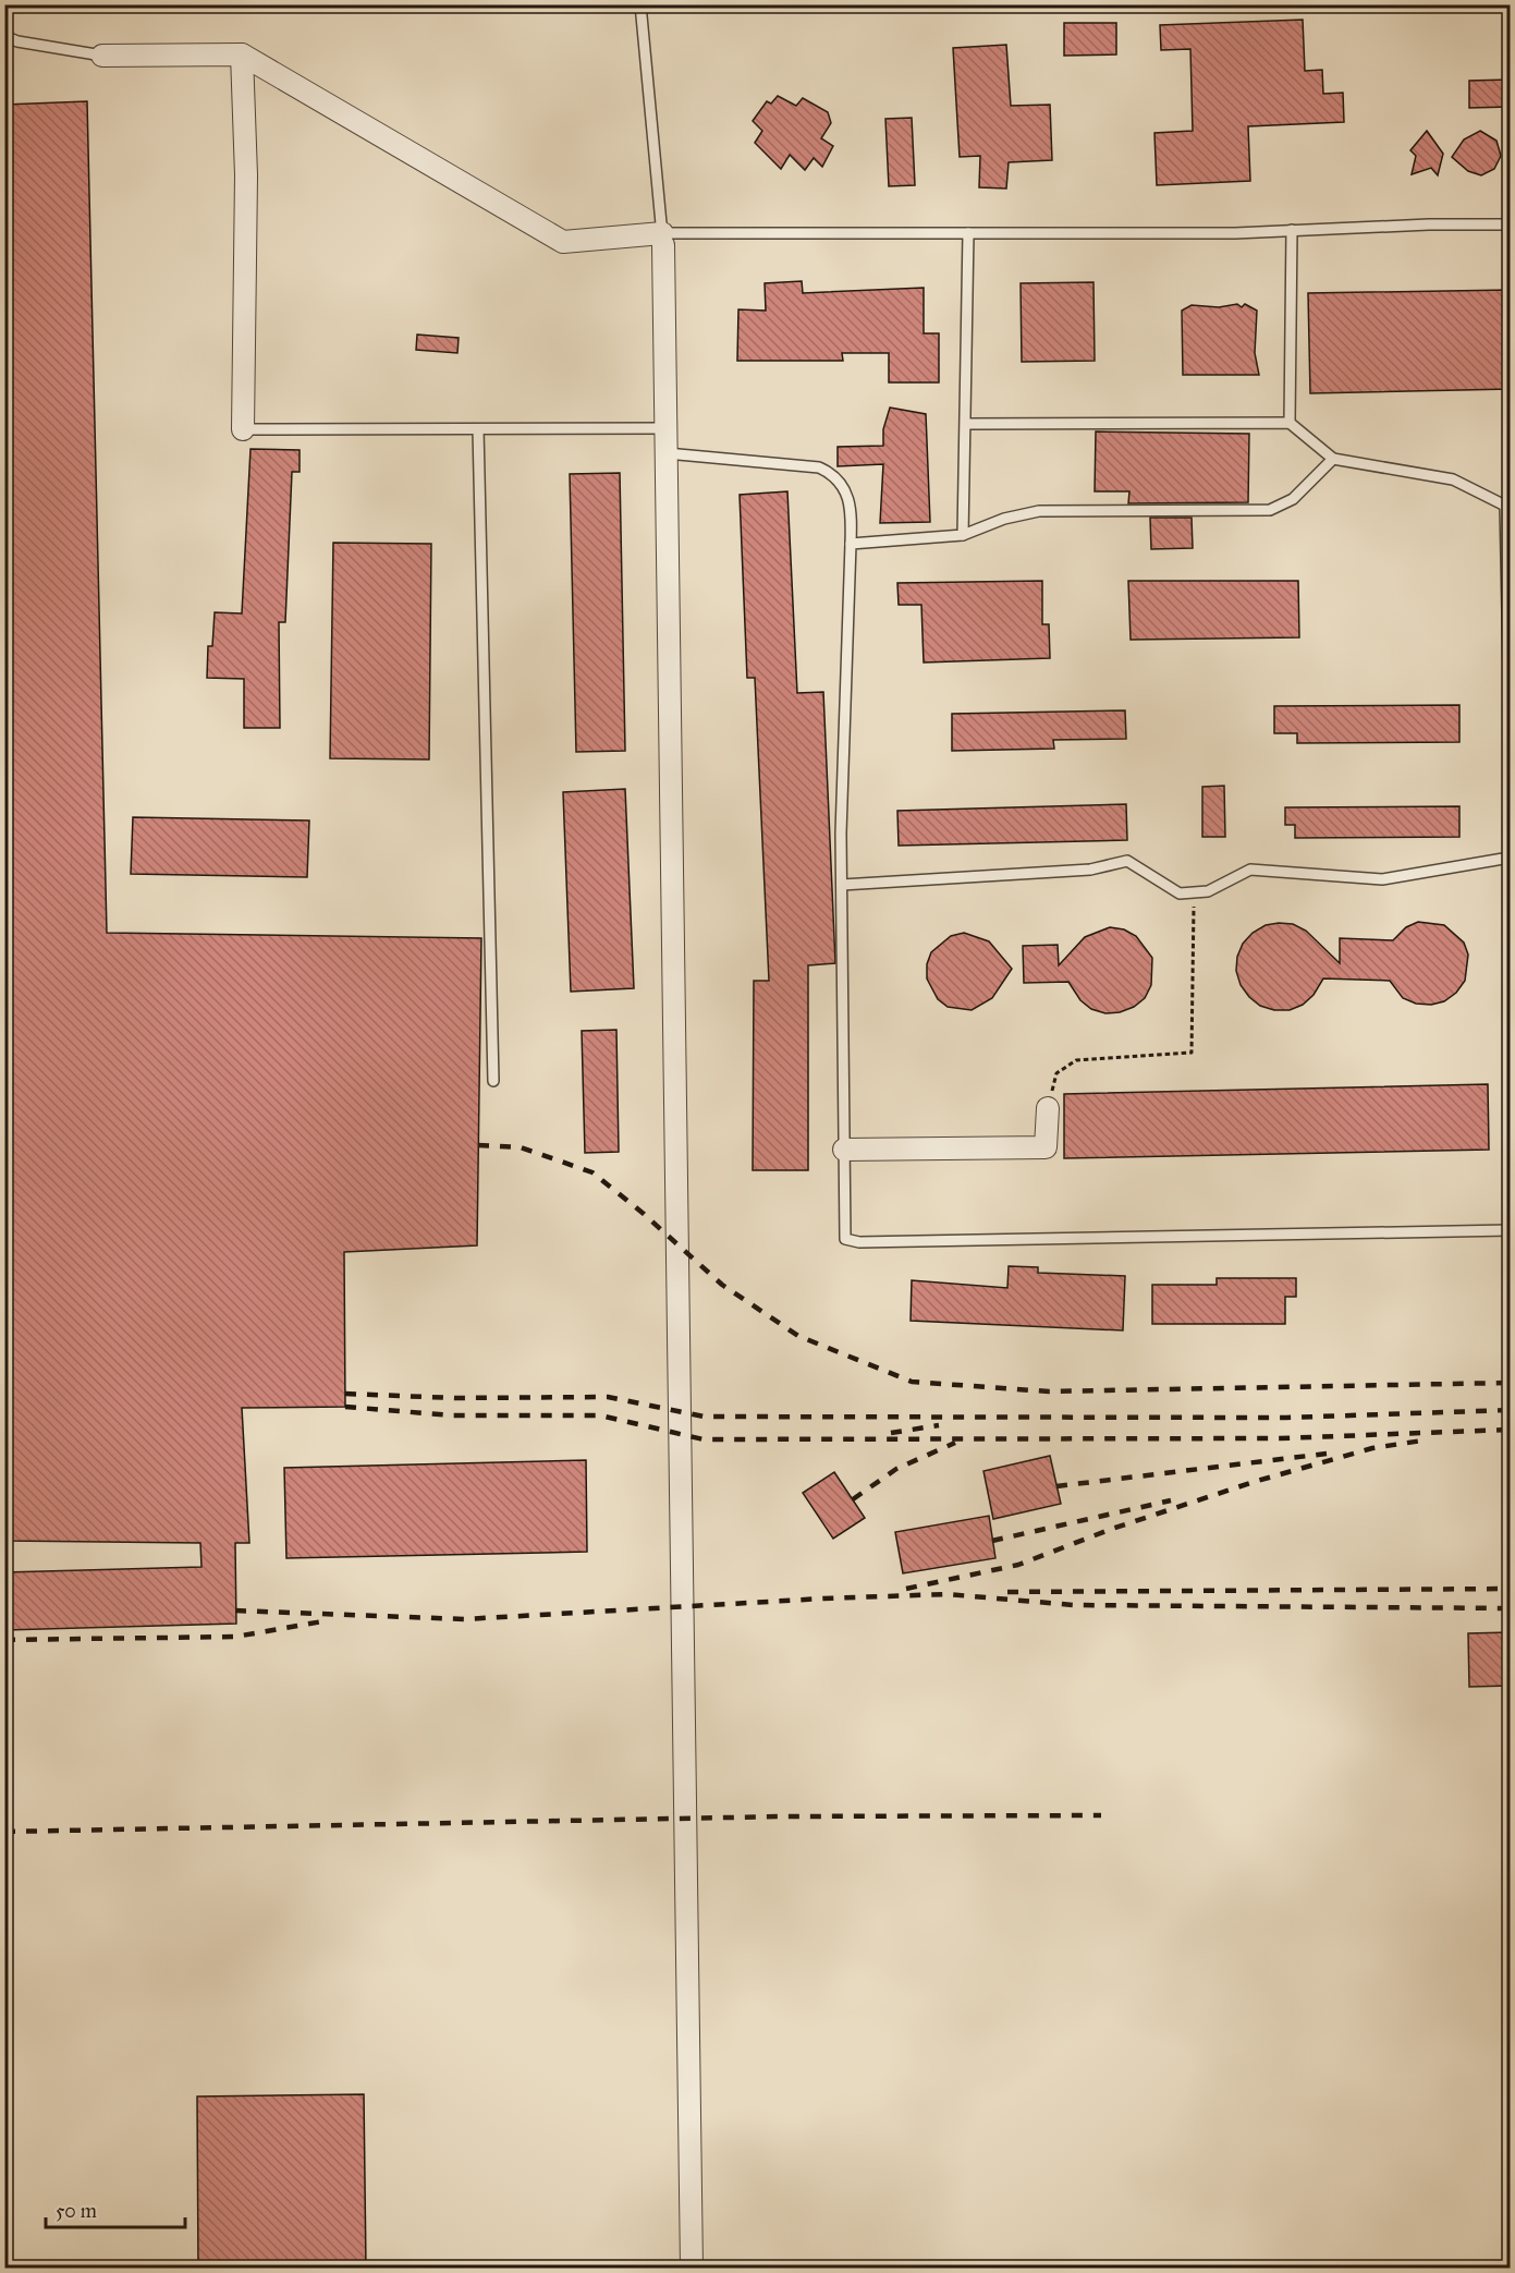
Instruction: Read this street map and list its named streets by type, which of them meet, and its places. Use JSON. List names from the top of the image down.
{
  "scale_bar": "50 m"
}
